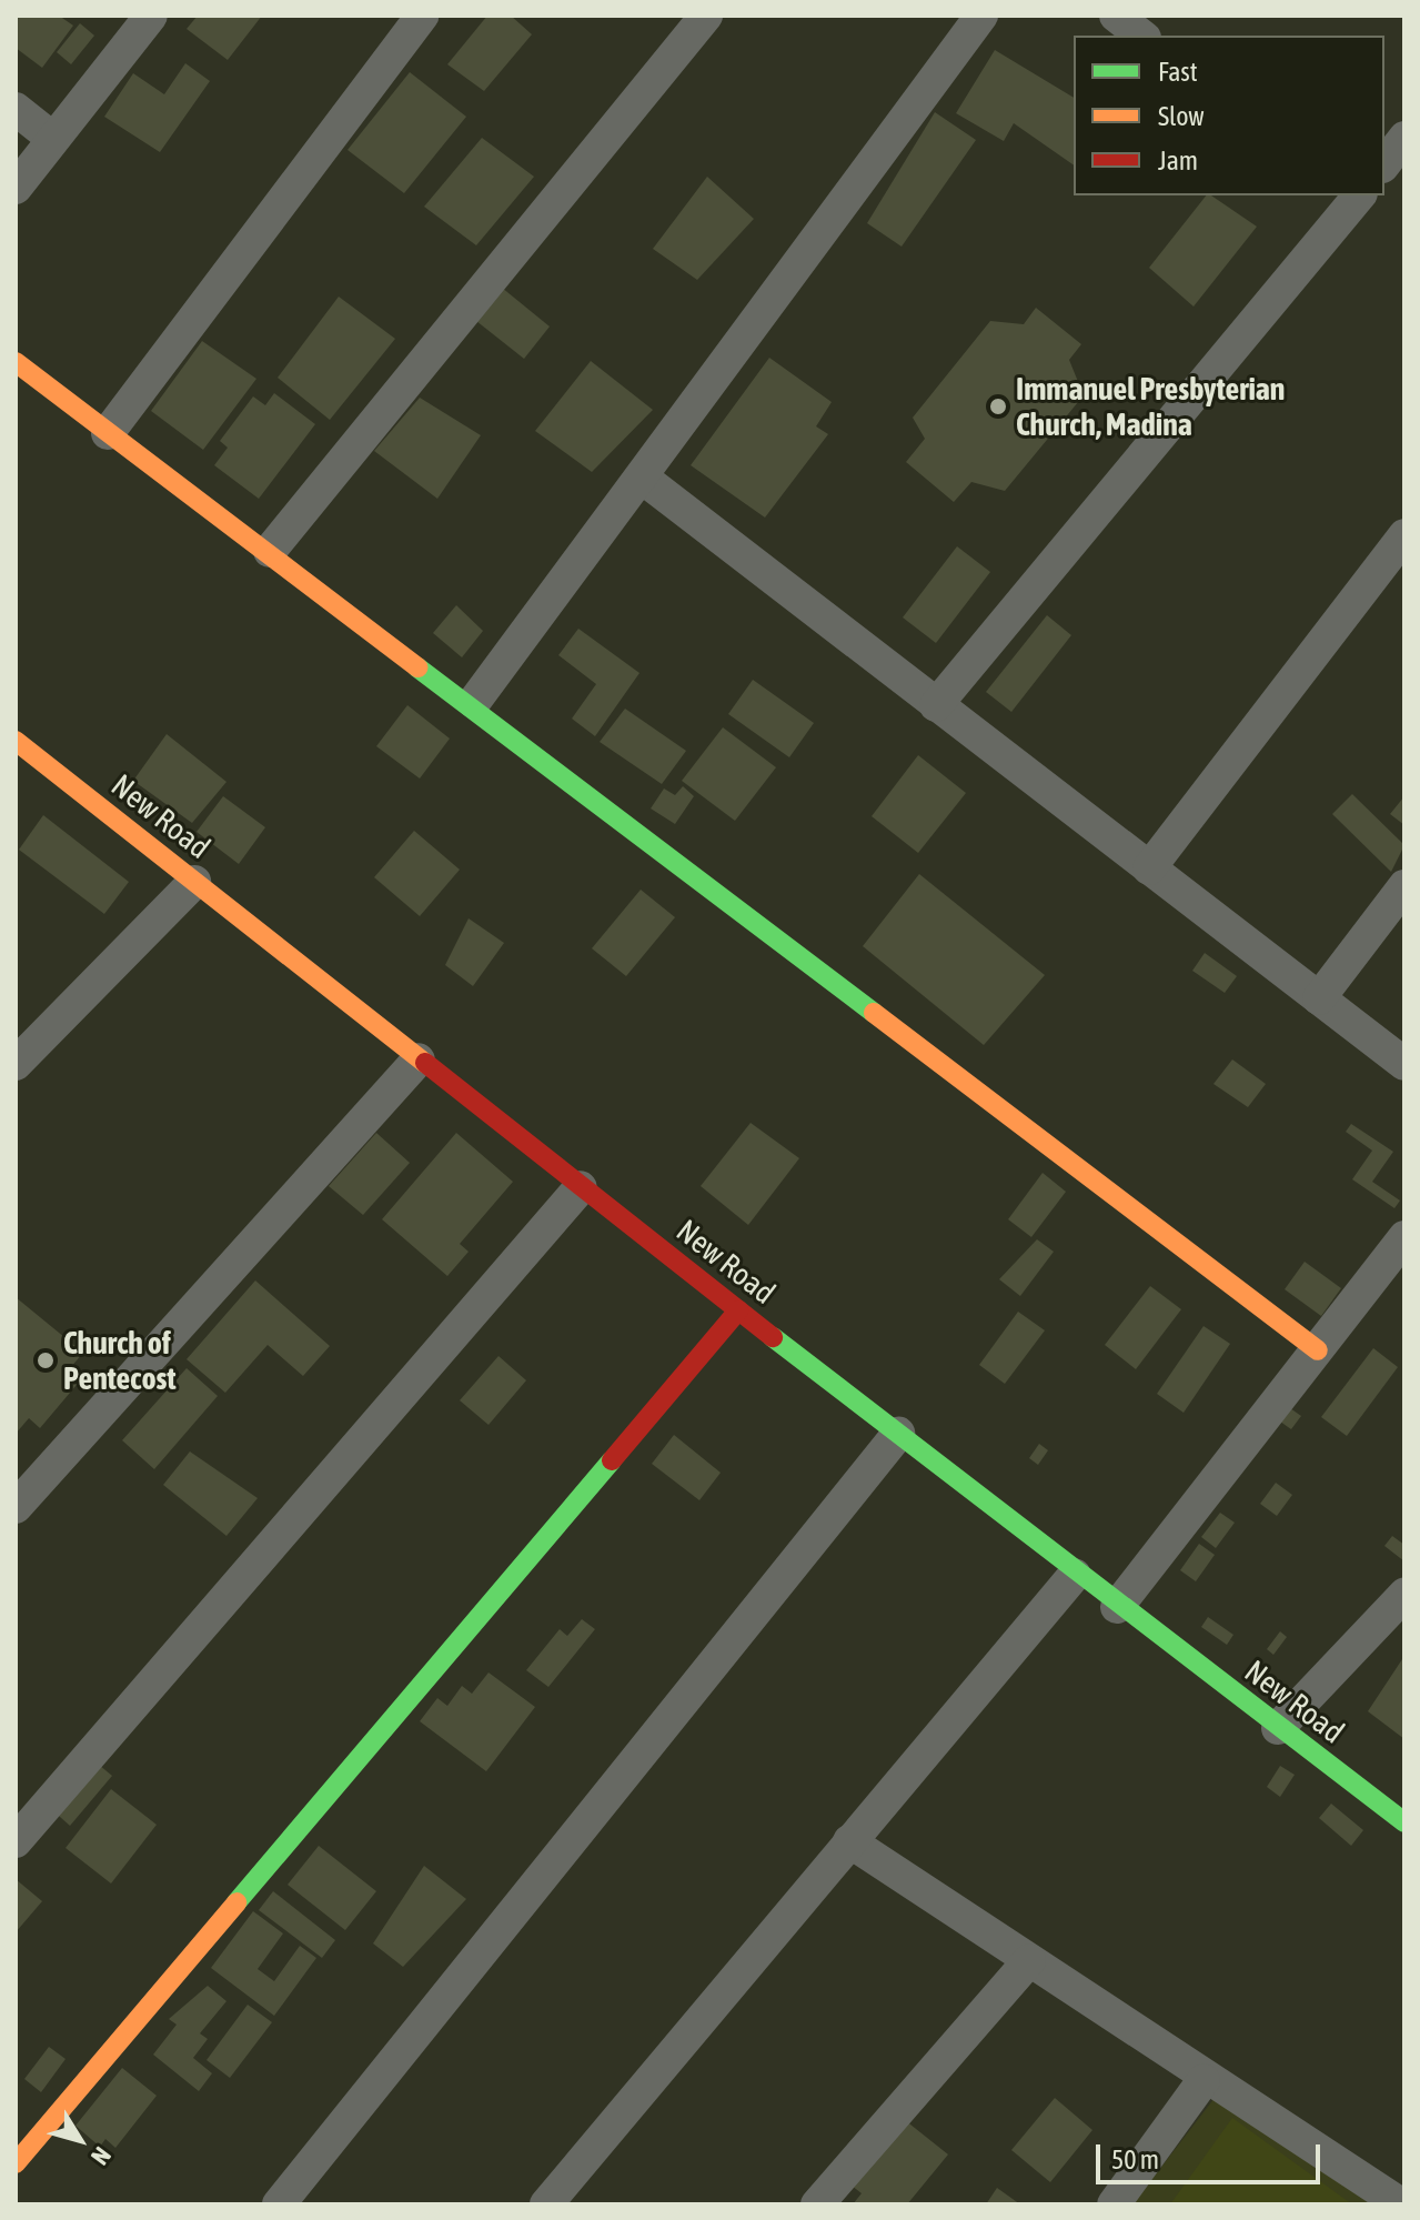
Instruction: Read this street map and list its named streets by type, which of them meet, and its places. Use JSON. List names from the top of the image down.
{
  "streets": {
    "street": ["New Road"]
  },
  "places": ["Immanuel Presbyterian Church, Madina", "Church of Pentecost"],
  "legend": ["Fast", "Slow", "Jam"],
  "scale_bar": "50 m",
  "north": "bottom right"
}
